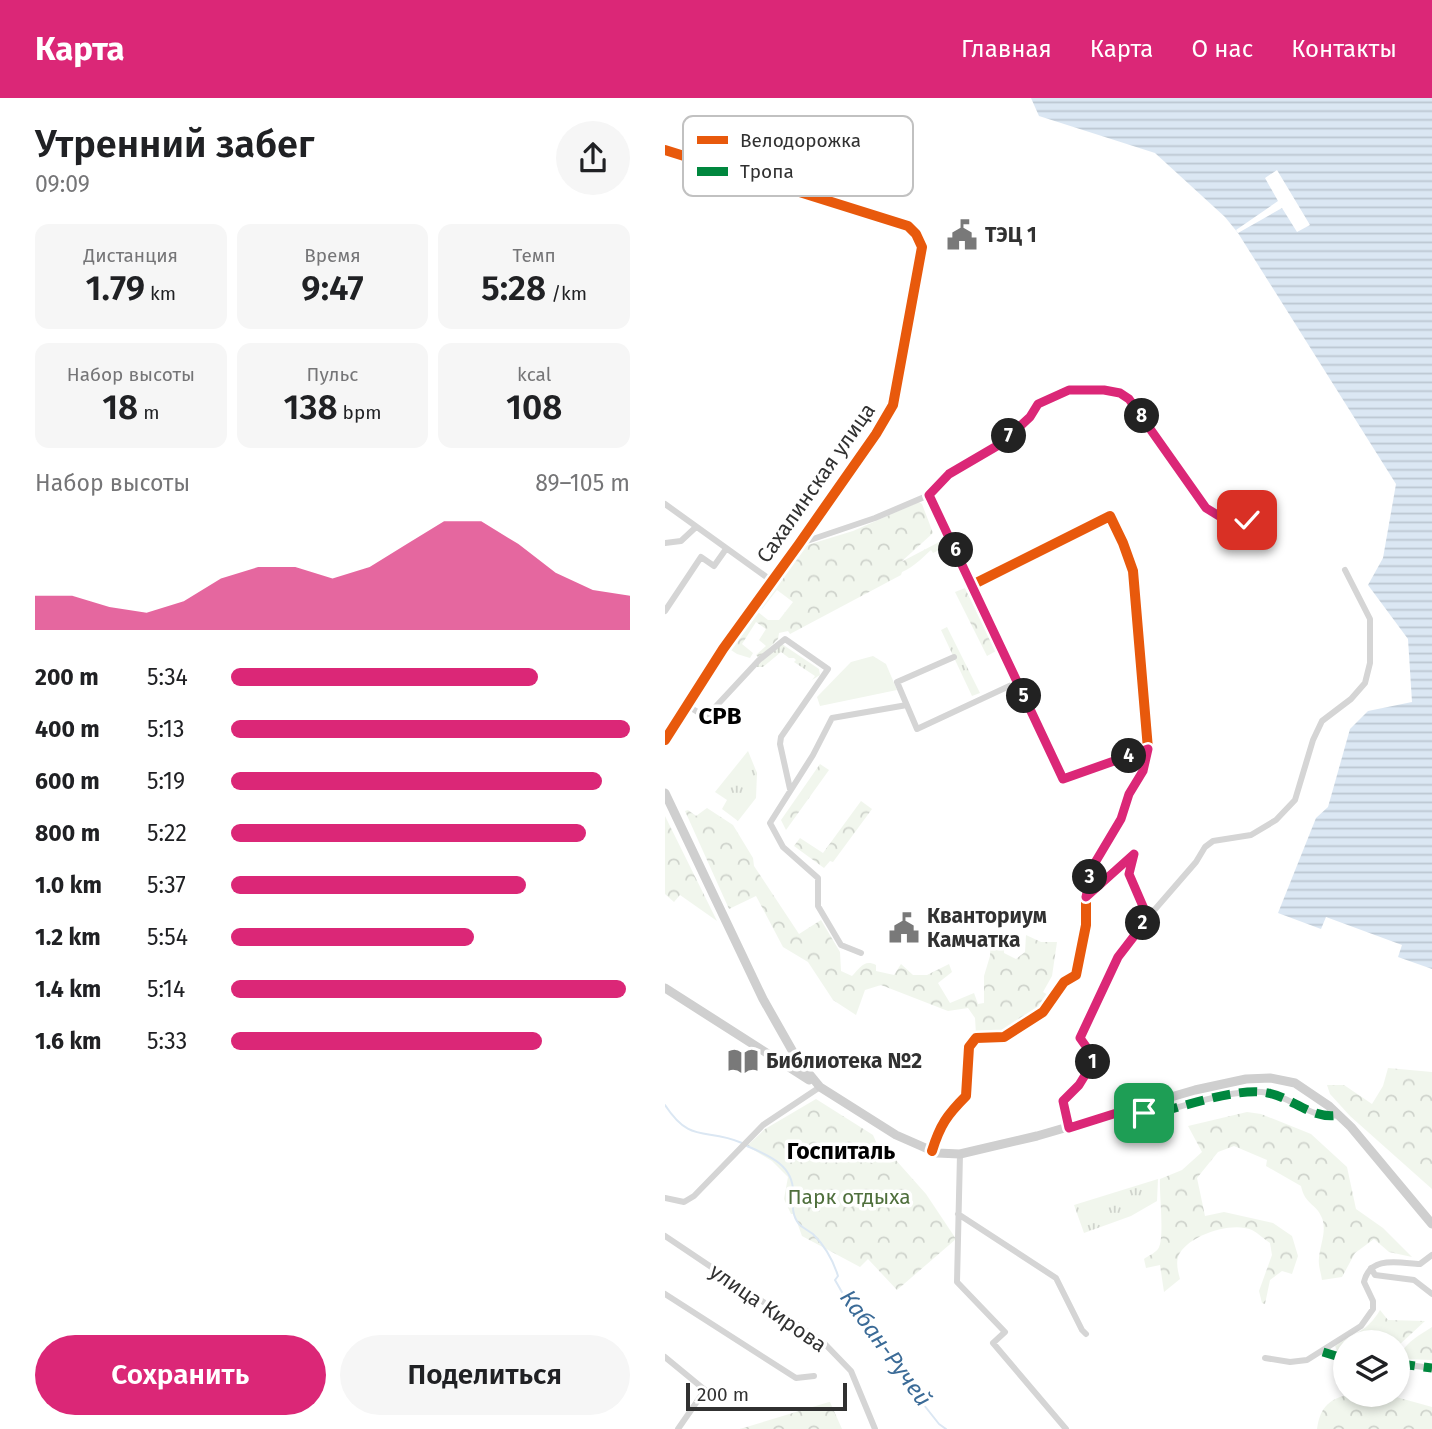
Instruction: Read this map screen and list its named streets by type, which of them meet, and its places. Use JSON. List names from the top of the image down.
{
  "streets": {
    "street": ["Сахалинская улица", "улица Кирова"]
  },
  "districts": ["СРВ", "Госпиталь"],
  "water": ["Кабан-Ручей"],
  "parks": ["Парк отдыха"],
  "places": {
    "public building": ["ТЭЦ 1", "Кванториум Камчатка"],
    "library": ["Библиотека №2"]
  },
  "legend": ["Велодорожка", "Тропа"],
  "scale_bar": "200 m",
  "page": {
    "header": "Карта",
    "nav": [
      "Главная",
      "Карта",
      "О нас",
      "Контакты"
    ],
    "heading": ["Утренний забег", "09:09"],
    "stats": [
      ["Дистанция", "1.79 km"],
      ["Время", "9:47"],
      ["Темп", "5:28 /km"],
      ["Набор высоты", "18 m"],
      ["Пульс", "138 bpm"],
      ["kcal", "108"]
    ],
    "pins": [
      "8",
      "7",
      "6",
      "5",
      "4",
      "3",
      "2",
      "1"
    ],
    "chart": ["Набор высоты", "89–105 m"],
    "list": [
      {
        "name": "200 m",
        "note": "5:34"
      },
      {
        "name": "400 m",
        "note": "5:13"
      },
      {
        "name": "600 m",
        "note": "5:19"
      },
      {
        "name": "800 m",
        "note": "5:22"
      },
      {
        "name": "1.0 km",
        "note": "5:37"
      },
      {
        "name": "1.2 km",
        "note": "5:54"
      },
      {
        "name": "1.4 km",
        "note": "5:14"
      },
      {
        "name": "1.6 km",
        "note": "5:33"
      }
    ],
    "buttons": ["Сохранить", "Поделиться"],
    "scale": "200 m"
  }
}
